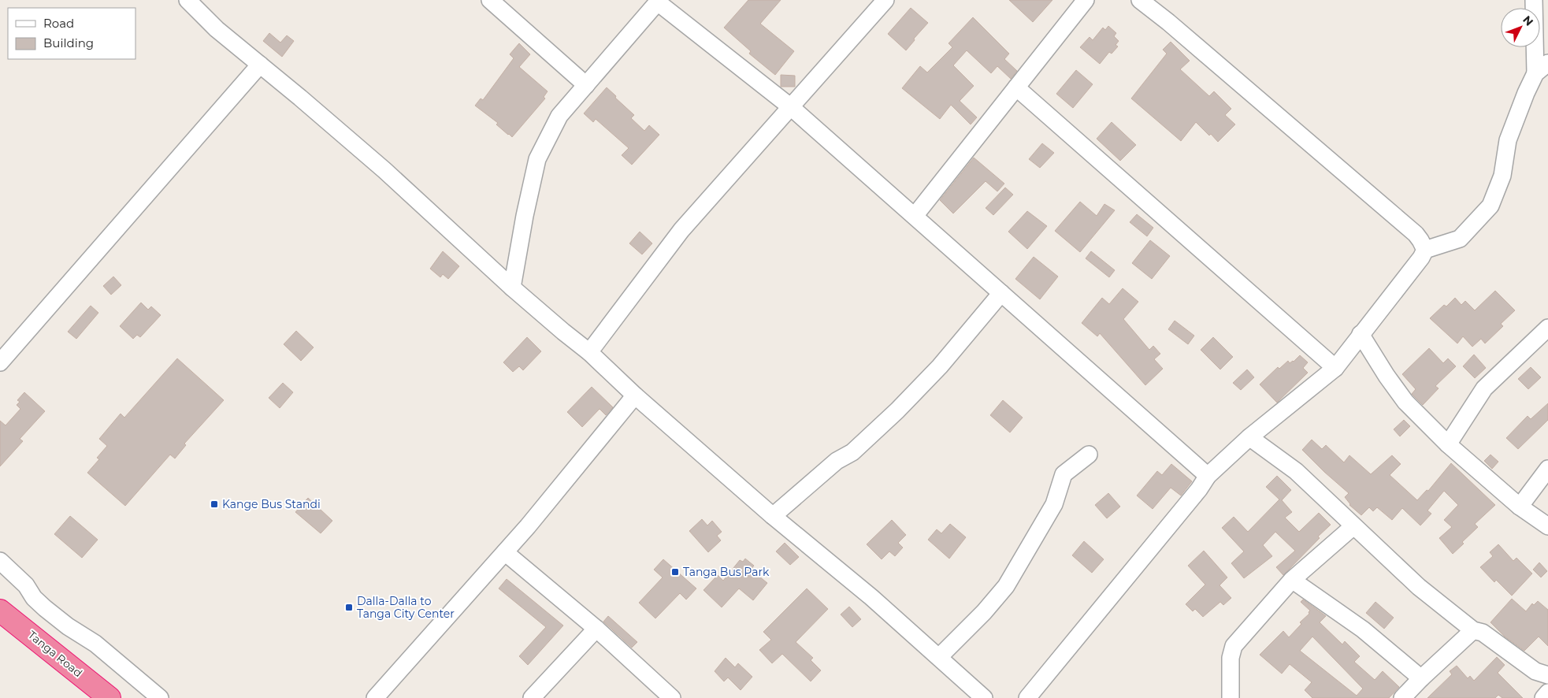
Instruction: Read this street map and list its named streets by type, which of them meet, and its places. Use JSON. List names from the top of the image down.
{
  "streets": {
    "highway": ["Tanga Road"]
  },
  "places": {
    "transit": ["Kange Bus Standi", "Tanga Bus Park", "Dalla-Dalla to Tanga City Center"]
  },
  "legend": ["Road", "Building"],
  "north": "top right"
}
